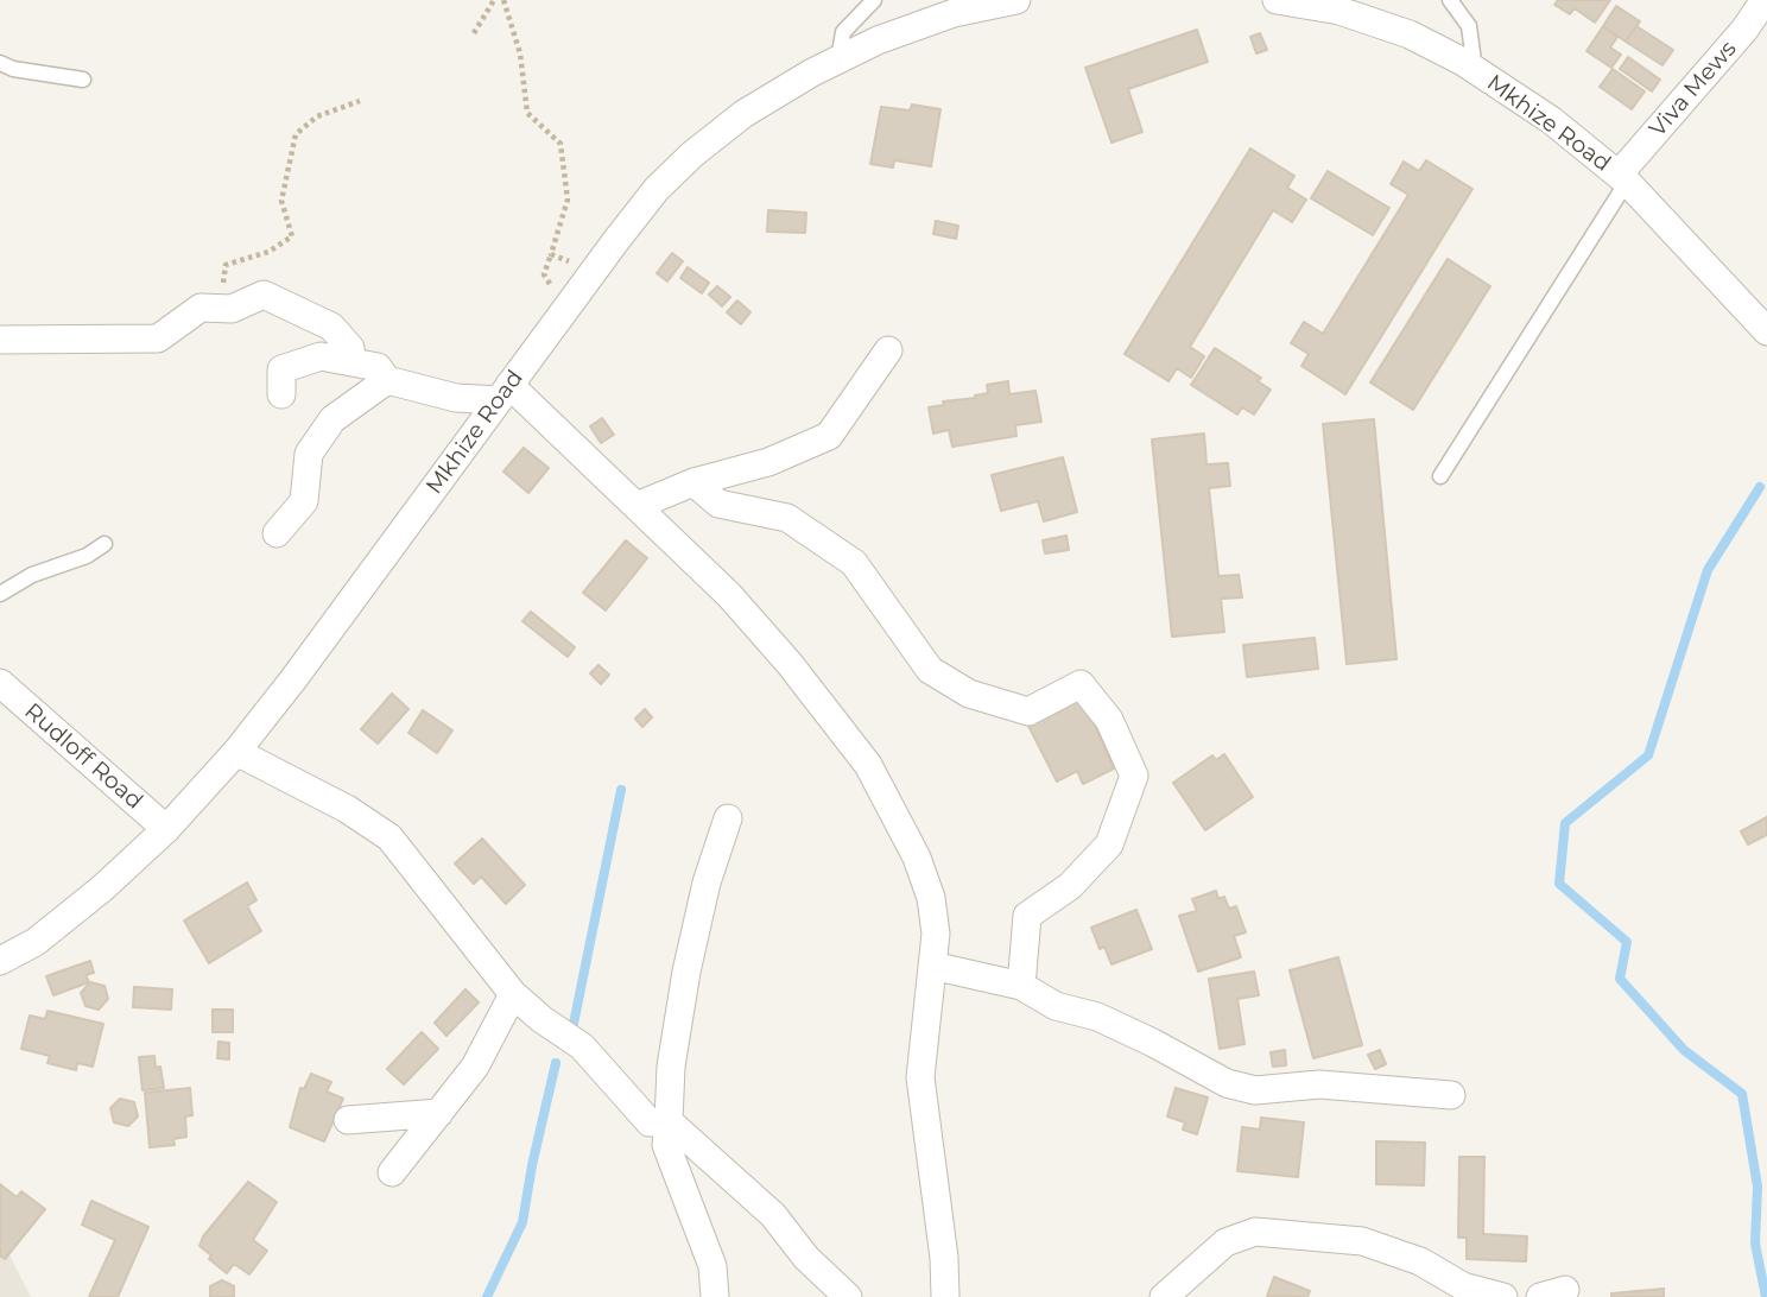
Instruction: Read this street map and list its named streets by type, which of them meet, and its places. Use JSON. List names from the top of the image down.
{
  "streets": {
    "street": ["Viva Mews", "Mkhize Road", "Rudloff Road"]
  },
  "crossings": [
    ["Viva Mews", "Mkhize Road"],
    ["Mkhize Road", "Rudloff Road"]
  ]
}
